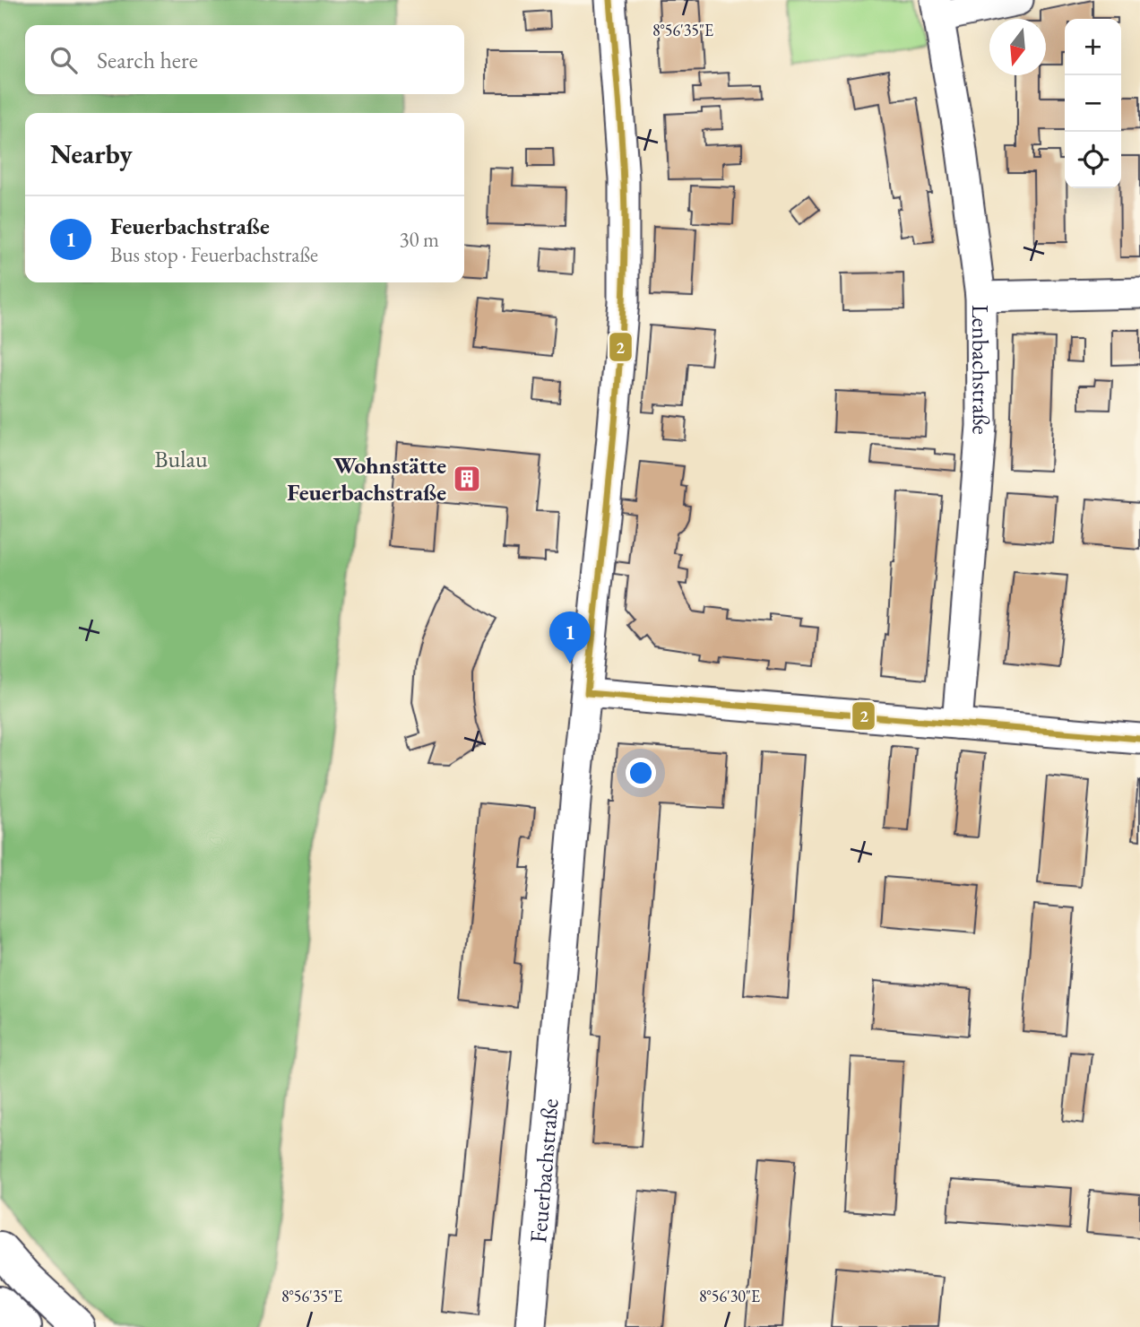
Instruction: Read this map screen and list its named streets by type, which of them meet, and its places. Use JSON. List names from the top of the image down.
{
  "streets": {
    "street": ["Lenbachstraße", "Feuerbachstraße"]
  },
  "parks": ["Bulau"],
  "places": {
    "building": ["Wohnstätte Feuerbachstraße"]
  },
  "lines": ["transit line 2"],
  "north": "bottom",
  "page": {
    "map_buttons": ["+", "−"],
    "search": "Search here",
    "heading": "Nearby",
    "list": [
      {
        "mark": "1",
        "name": "Feuerbachstraße",
        "note": "Bus stop · Feuerbachstraße",
        "value": "30 m"
      }
    ],
    "pins": "1"
  },
  "coordinates": ["8°56'35\"E", "8°56'30\"E"]
}
